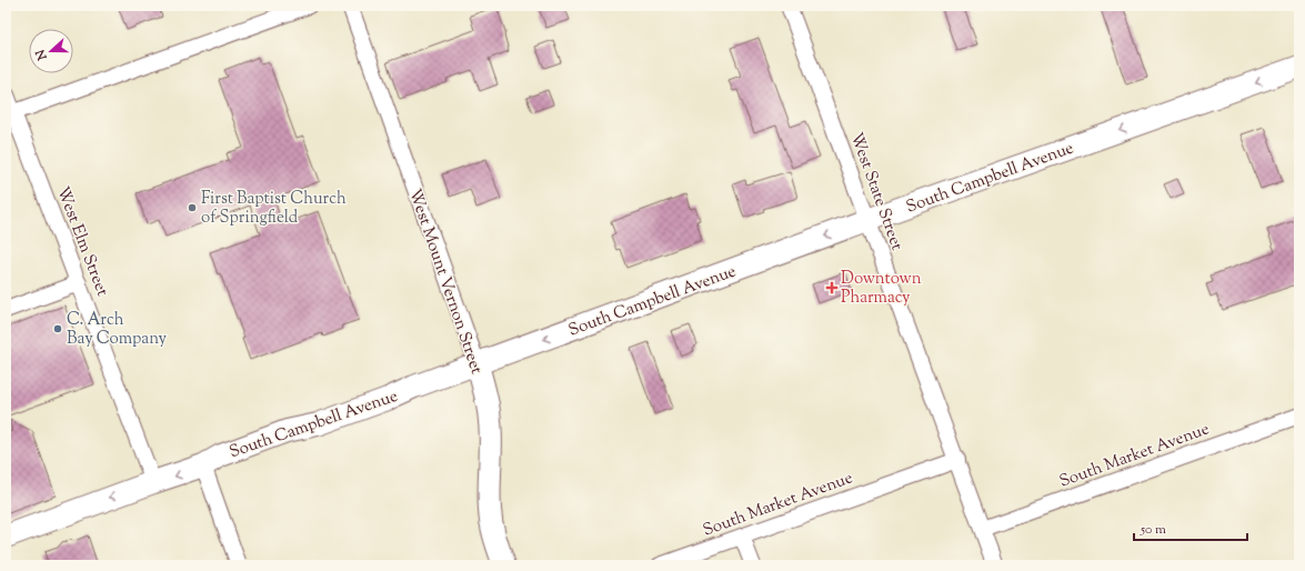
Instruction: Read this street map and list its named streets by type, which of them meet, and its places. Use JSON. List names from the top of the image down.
{
  "streets": {
    "main road": ["South Campbell Avenue", "West Mount Vernon Street"],
    "street": ["West State Street", "West Elm Street", "South Market Avenue"]
  },
  "crossings": [
    ["South Campbell Avenue", "West State Street"],
    ["South Campbell Avenue", "West Elm Street"],
    ["South Campbell Avenue", "West Mount Vernon Street"],
    ["West State Street", "South Market Avenue"]
  ],
  "one_way": ["South Campbell Avenue"],
  "places": {
    "other": ["First Baptist Church of Springfield", "C. Arch Bay Company"],
    "health": ["Downtown Pharmacy"]
  },
  "scale_bar": "50 m",
  "north": "left"
}
